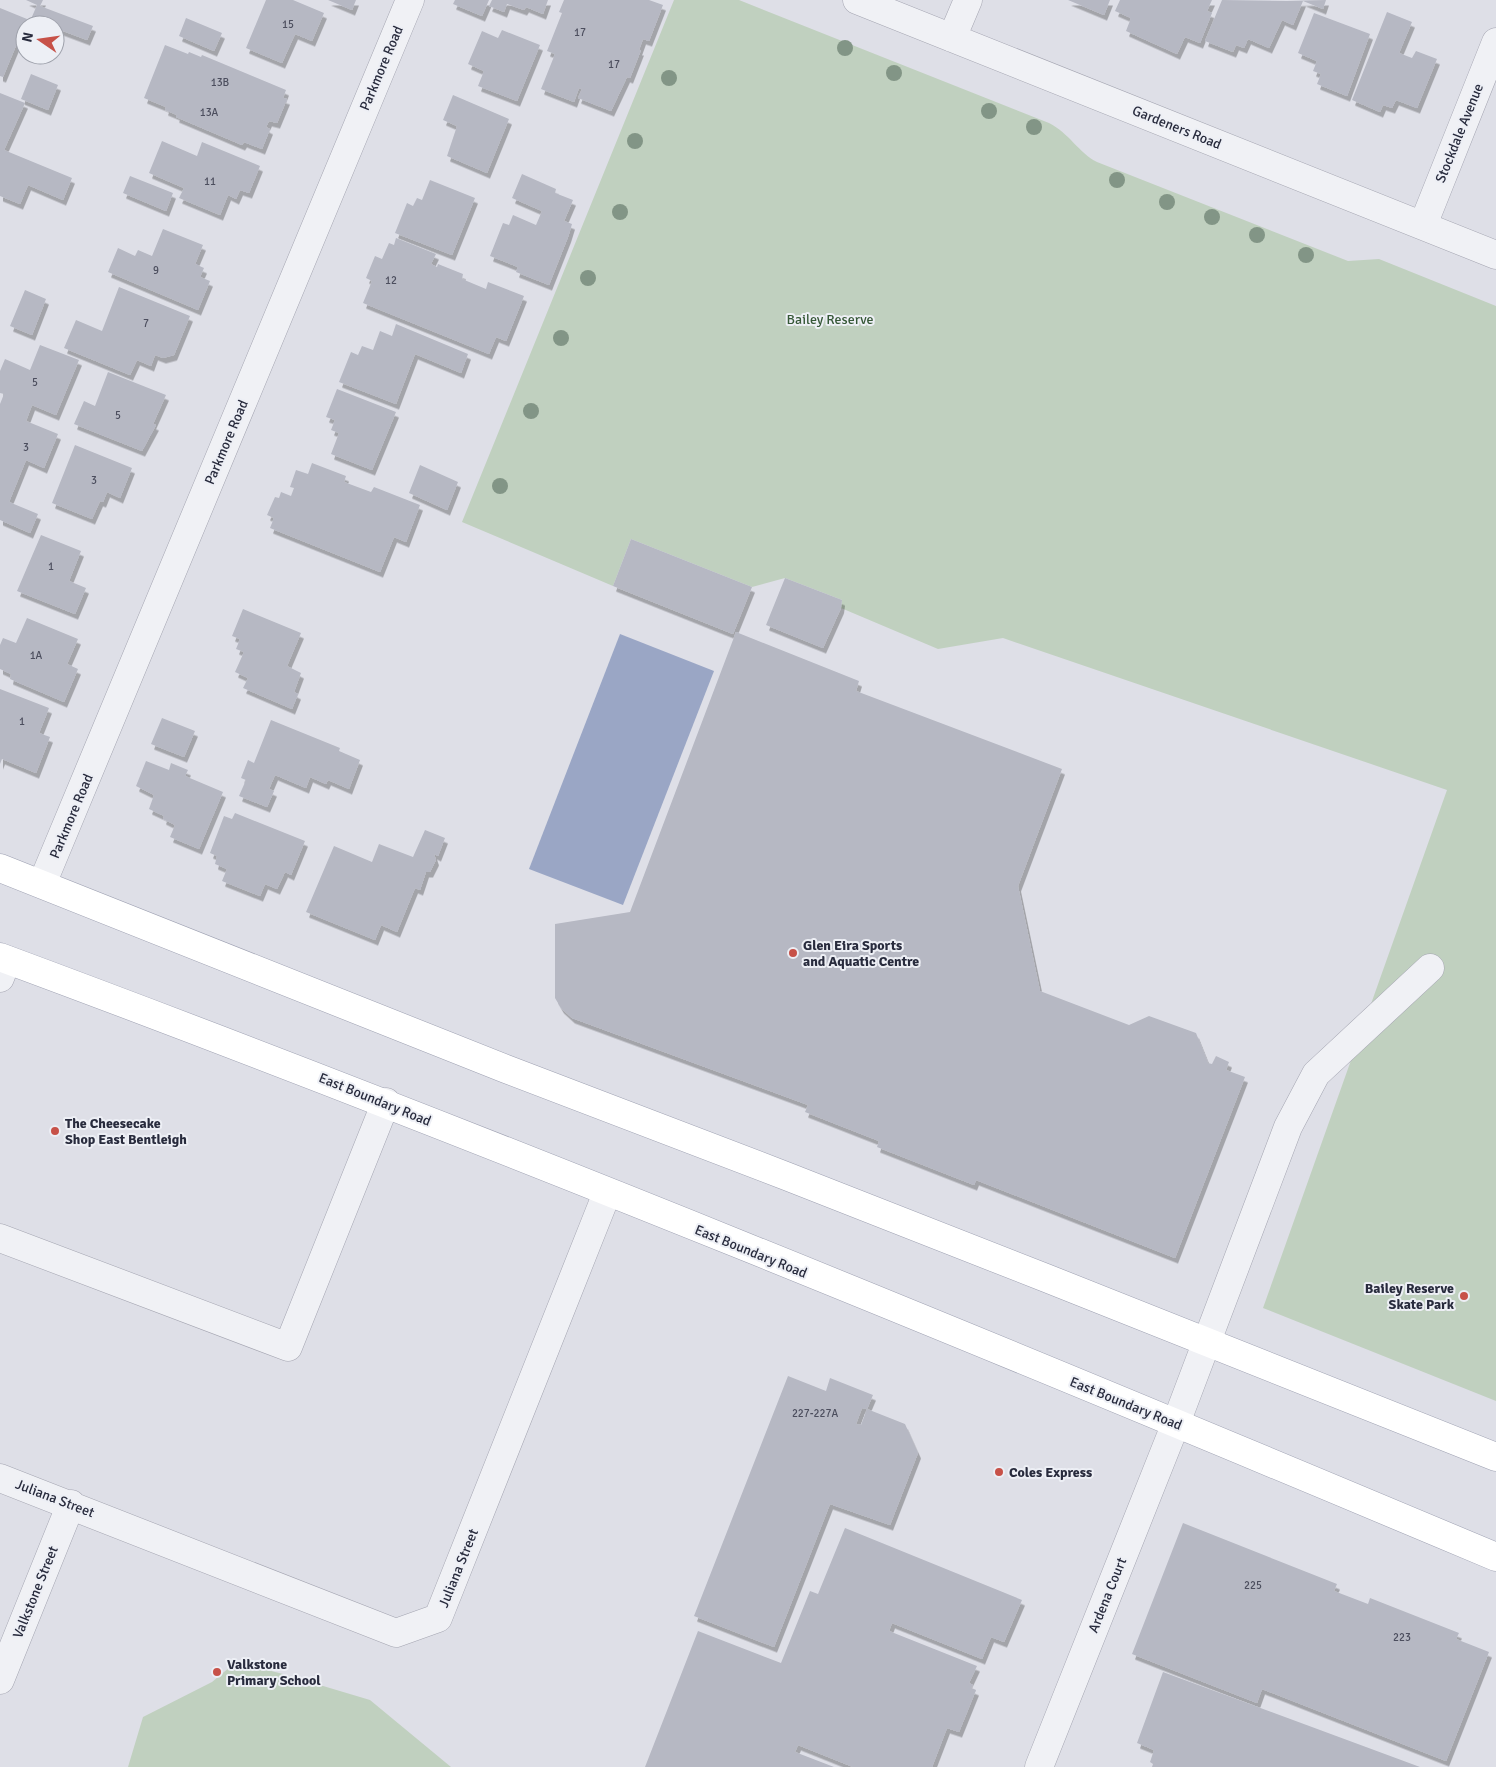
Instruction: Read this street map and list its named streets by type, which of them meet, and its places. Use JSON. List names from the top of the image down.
{
  "streets": {
    "main road": ["East Boundary Road"],
    "street": [
      "Parkmore Road",
      "Gardeners Road",
      "Stockdale Avenue",
      "Juliana Street",
      "Valkstone Street",
      "Ardena Court"
    ]
  },
  "crossings": [
    ["Gardeners Road", "Stockdale Avenue"],
    ["East Boundary Road", "Juliana Street"],
    ["East Boundary Road", "Ardena Court"],
    ["Juliana Street", "Valkstone Street"]
  ],
  "parks": ["Bailey Reserve"],
  "places": [
    "Glen Eira Sports and Aquatic Centre",
    "The Cheesecake Shop East Bentleigh",
    "Bailey Reserve Skate Park",
    "Coles Express",
    "Valkstone Primary School"
  ],
  "house_numbers": [
    "15",
    "17",
    "17",
    "13B",
    "13A",
    "11",
    "9",
    "12",
    "7",
    "5",
    "5",
    "3",
    "3",
    "1",
    "1A",
    "1",
    "227-227A",
    "225",
    "223"
  ],
  "north": "left"
}
